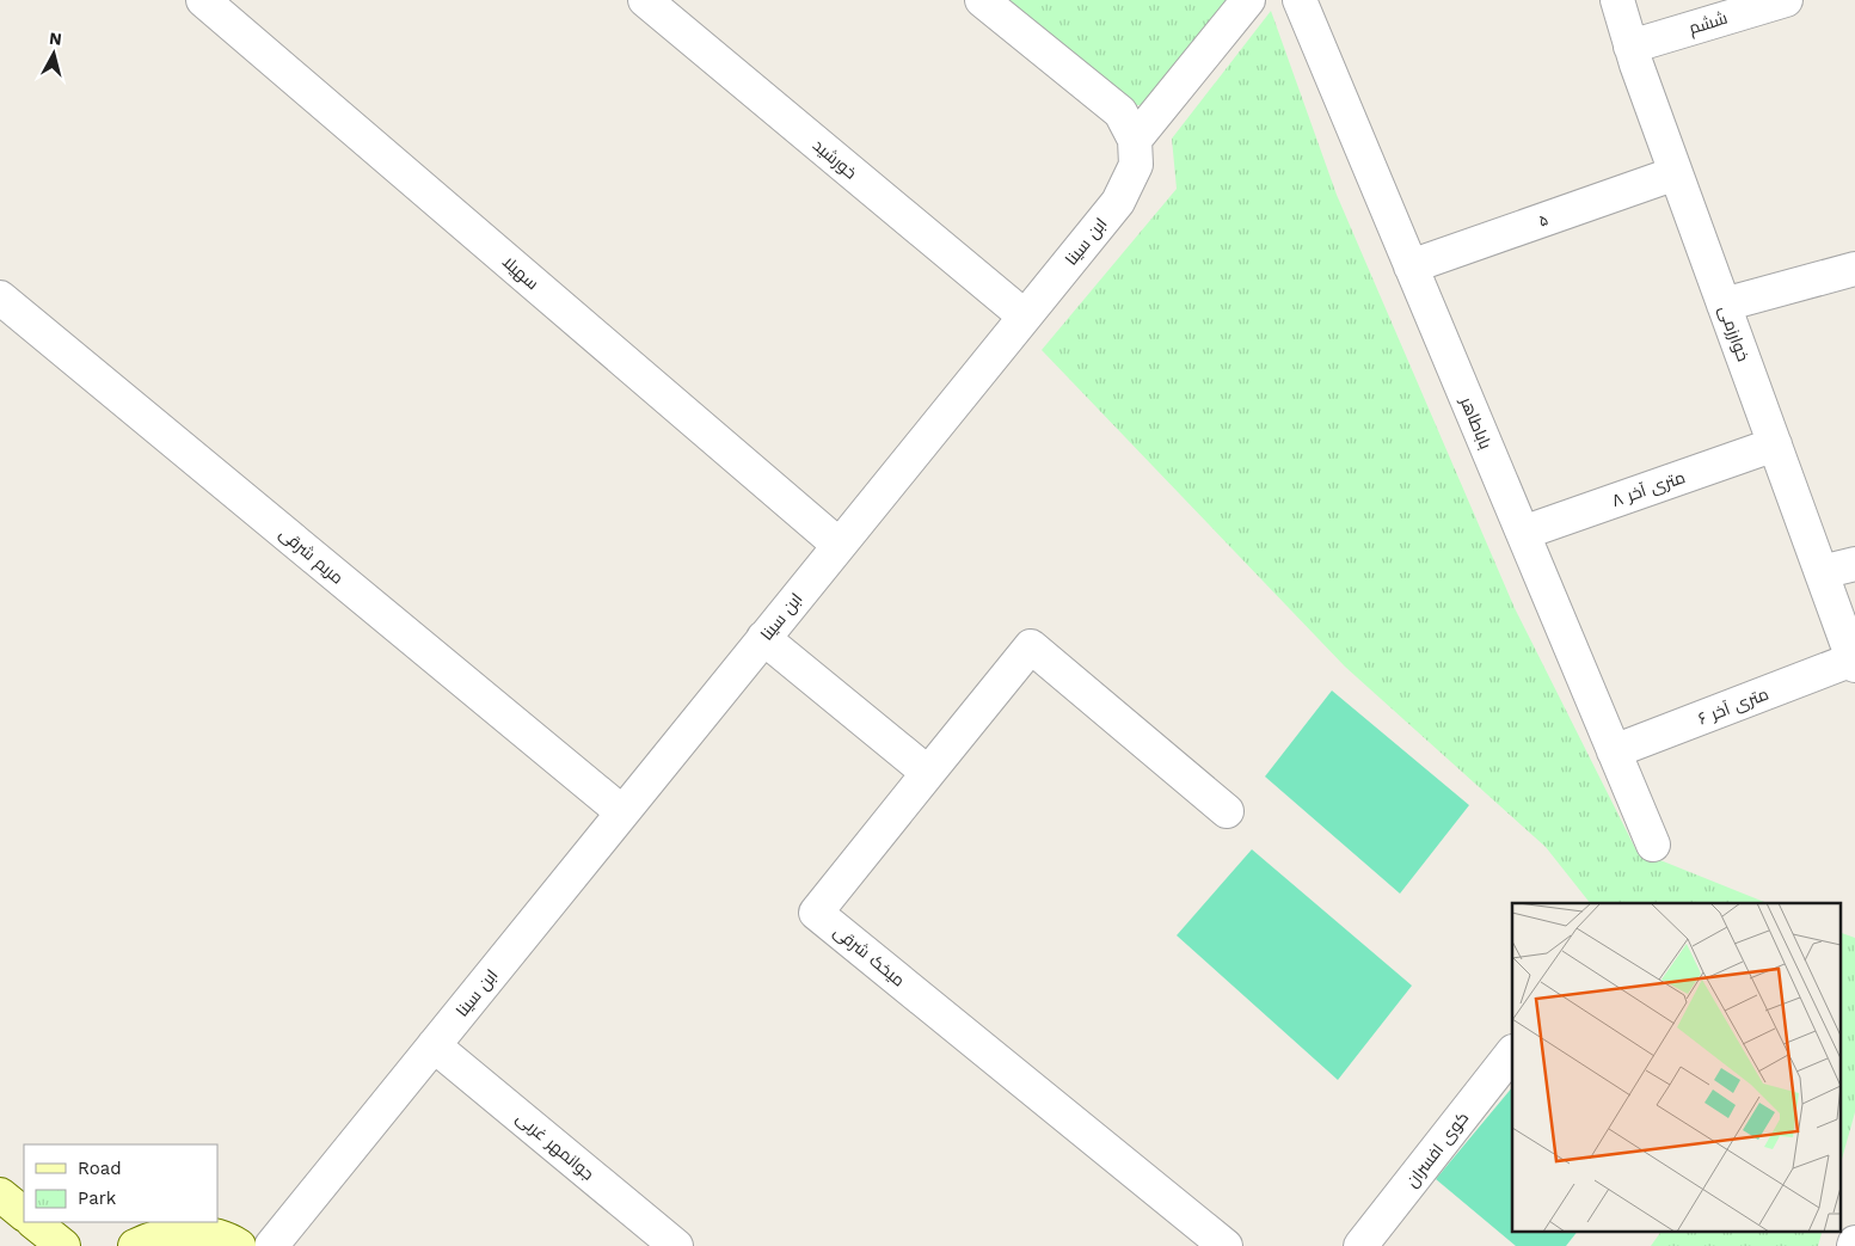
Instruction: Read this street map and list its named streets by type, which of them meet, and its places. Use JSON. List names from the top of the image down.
{
  "streets": {
    "street": [
      "ششم",
      "خورشید",
      "۵",
      "ابن سینا",
      "سهیلا",
      "خوارزمی",
      "باباطاهر",
      "۸ متری آخر",
      "مریم شرقی",
      "۶ متری آخر",
      "میخک شرقی",
      "جوانمهر غربی",
      "کوی افسران"
    ]
  },
  "crossings": [
    ["ششم", "خوارزمی"],
    ["خورشید", "ابن سینا"],
    ["۵", "خوارزمی"],
    ["۵", "باباطاهر"],
    ["ابن سینا", "سهیلا"],
    ["ابن سینا", "مریم شرقی"],
    ["ابن سینا", "جوانمهر غربی"],
    ["خوارزمی", "۸ متری آخر"],
    ["خوارزمی", "۶ متری آخر"],
    ["باباطاهر", "۸ متری آخر"],
    ["باباطاهر", "۶ متری آخر"]
  ],
  "legend": ["Road", "Park"],
  "north": "top"
}
